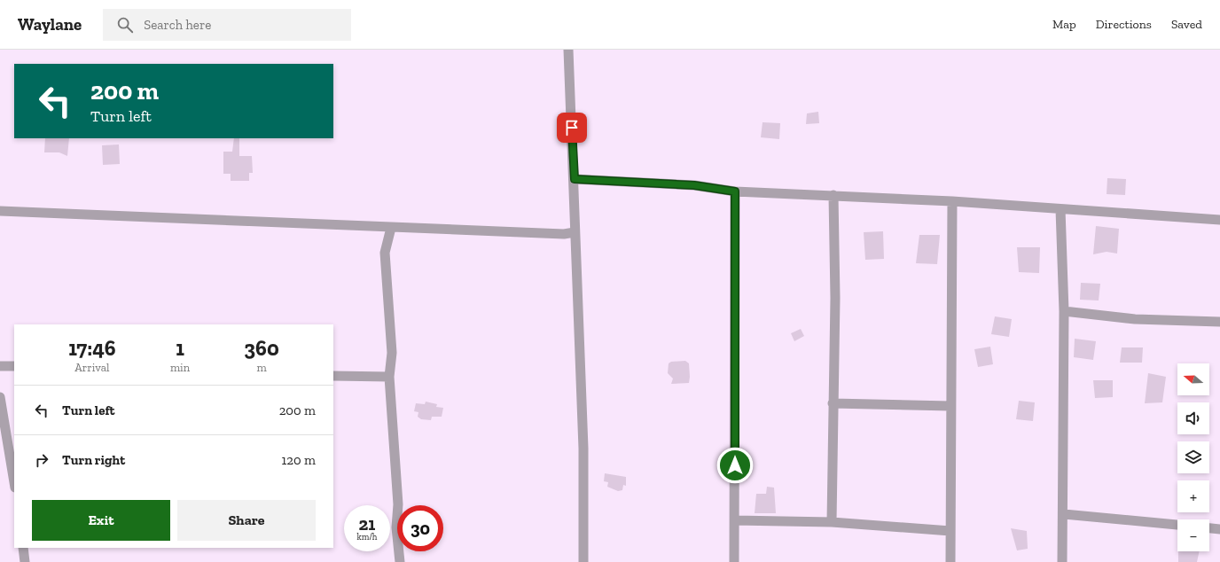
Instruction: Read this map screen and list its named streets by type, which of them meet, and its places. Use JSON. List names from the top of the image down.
{
  "north": "left",
  "page": {
    "header": "Waylane",
    "search": "Search here",
    "nav": ["Map", "Directions", "Saved"],
    "turn": ["200 m", "Turn left"],
    "eta": [
      "17:46",
      "Arrival",
      "1",
      "min",
      "360",
      "m"
    ],
    "map_buttons": ["+", "−"],
    "list": [
      {
        "name": "Turn left",
        "value": "200 m"
      },
      {
        "name": "Turn right",
        "value": "120 m"
      }
    ],
    "buttons": ["Exit", "Share"],
    "speed": "21 km/h",
    "limit": "30"
  }
}
